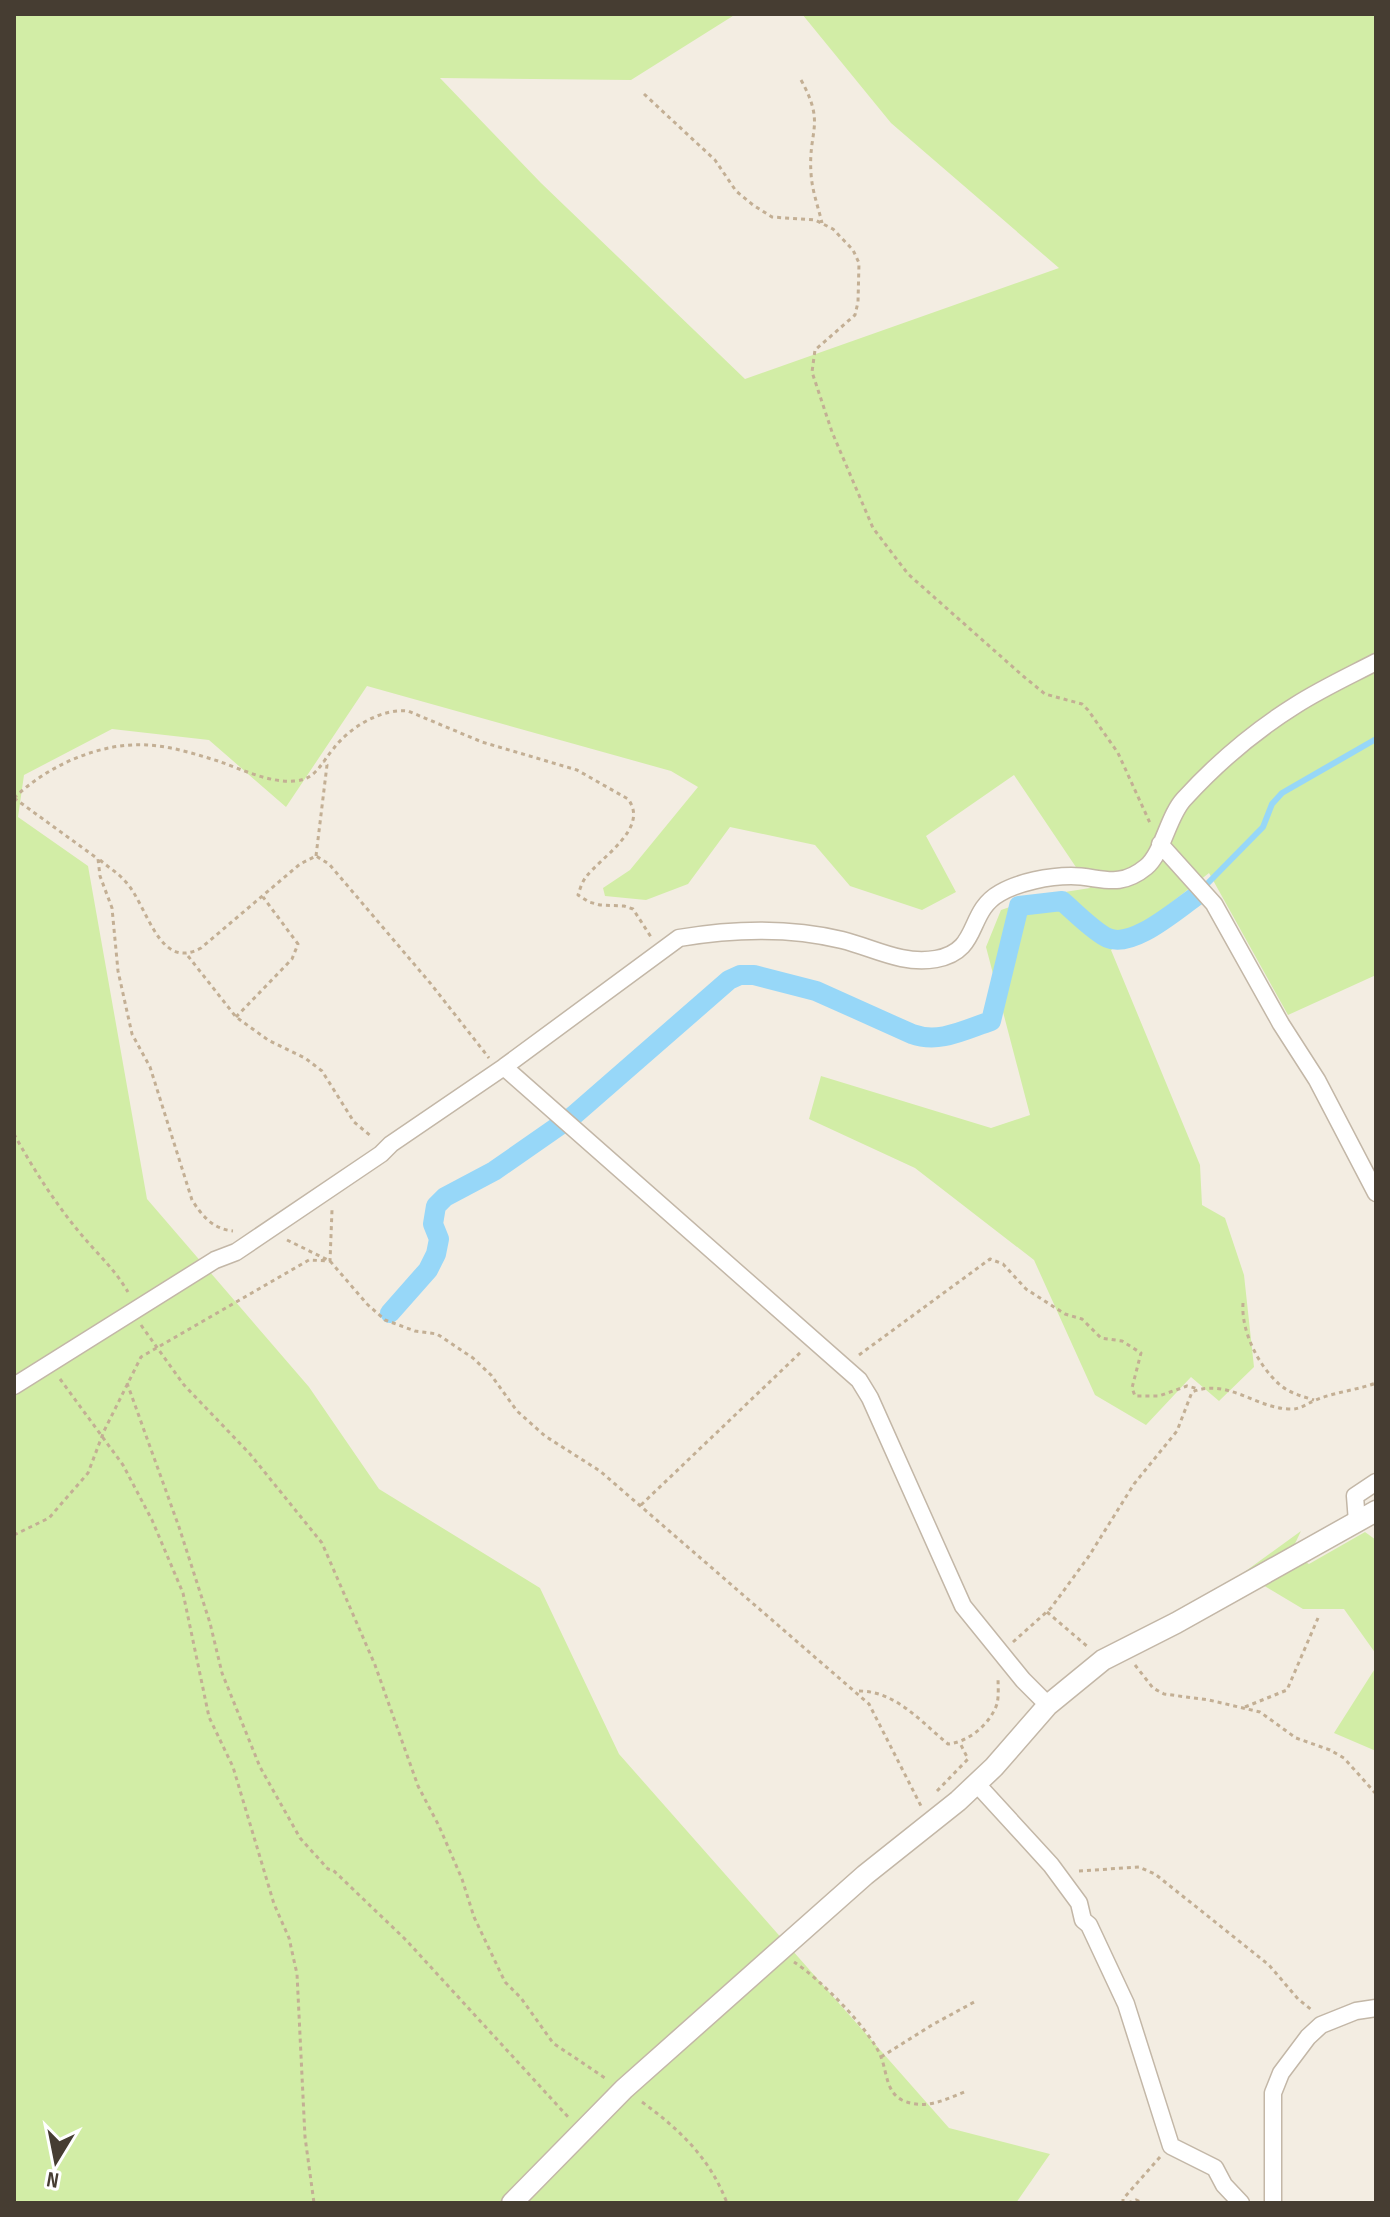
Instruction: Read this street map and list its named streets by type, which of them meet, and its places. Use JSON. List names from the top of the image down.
{
  "north": "bottom"
}
